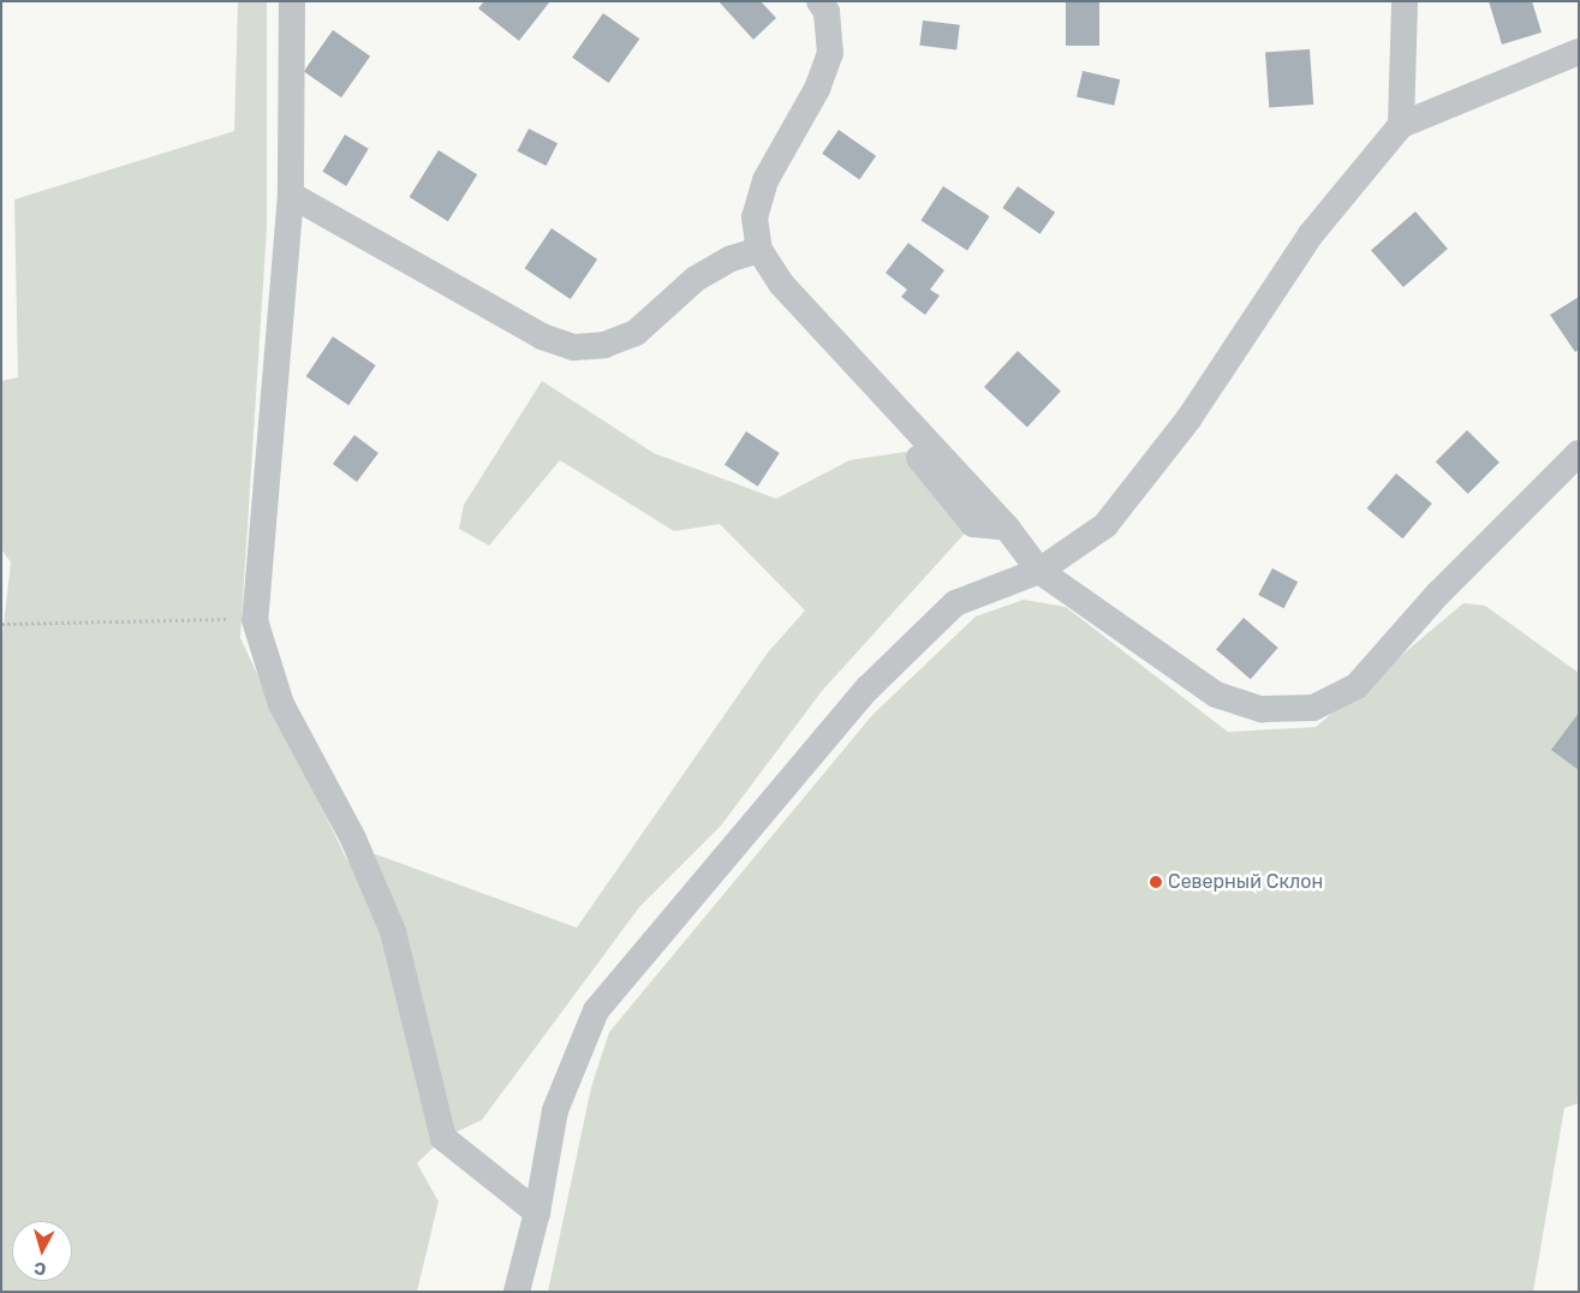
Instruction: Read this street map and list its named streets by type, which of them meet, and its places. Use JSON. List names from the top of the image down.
{
  "places": ["Северный Склон"],
  "north": "bottom"
}
